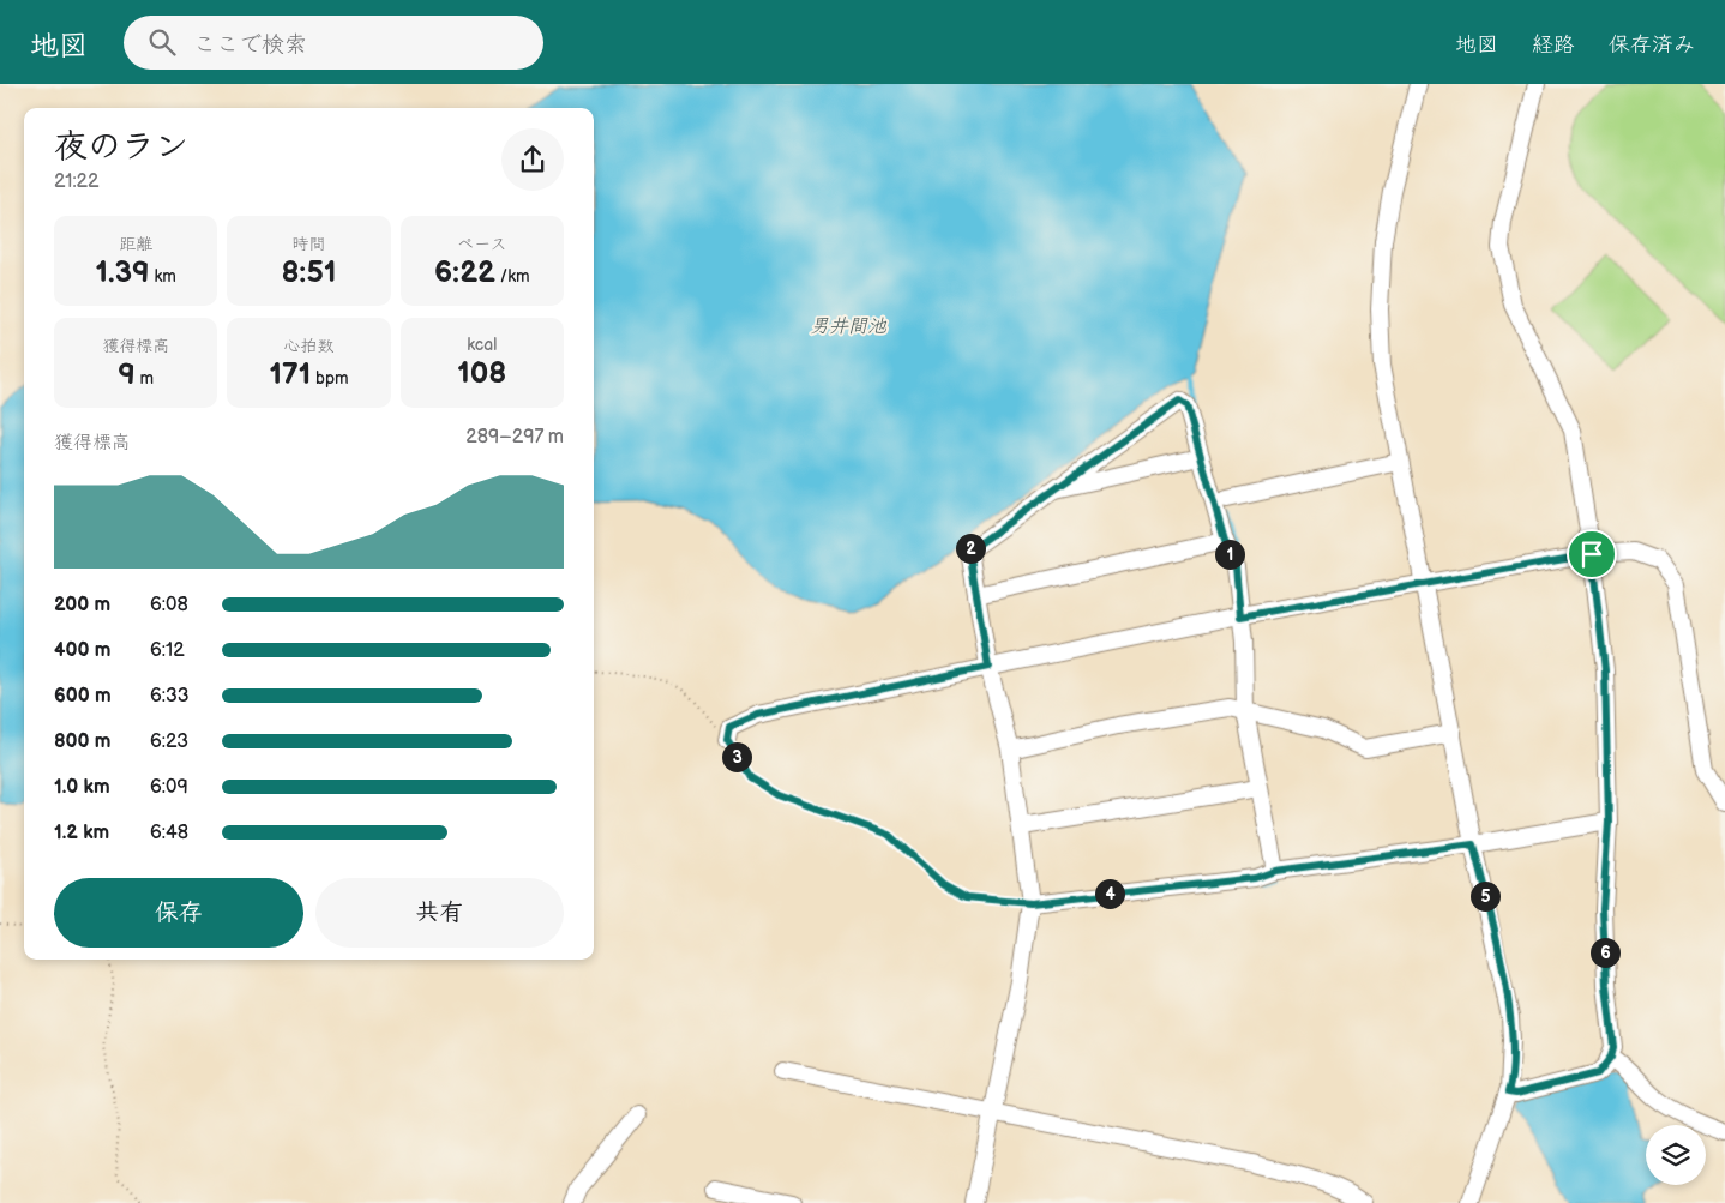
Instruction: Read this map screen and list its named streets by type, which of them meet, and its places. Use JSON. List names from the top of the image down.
{
  "water": ["男井間池"],
  "page": {
    "header": "地図",
    "search": "ここで検索",
    "nav": ["地図", "経路", "保存済み"],
    "heading": ["夜のラン", "21:22"],
    "stats": [
      ["距離", "1.39 km"],
      ["時間", "8:51"],
      ["ペース", "6:22 /km"],
      ["獲得標高", "9 m"],
      ["心拍数", "171 bpm"],
      ["kcal", "108"]
    ],
    "chart": ["獲得標高", "289–297 m"],
    "pins": [
      "2",
      "1",
      "3",
      "4",
      "5",
      "6"
    ],
    "list": [
      {
        "name": "200 m",
        "note": "6:08"
      },
      {
        "name": "400 m",
        "note": "6:12"
      },
      {
        "name": "600 m",
        "note": "6:33"
      },
      {
        "name": "800 m",
        "note": "6:23"
      },
      {
        "name": "1.0 km",
        "note": "6:09"
      },
      {
        "name": "1.2 km",
        "note": "6:48"
      }
    ],
    "buttons": ["保存", "共有"]
  }
}
